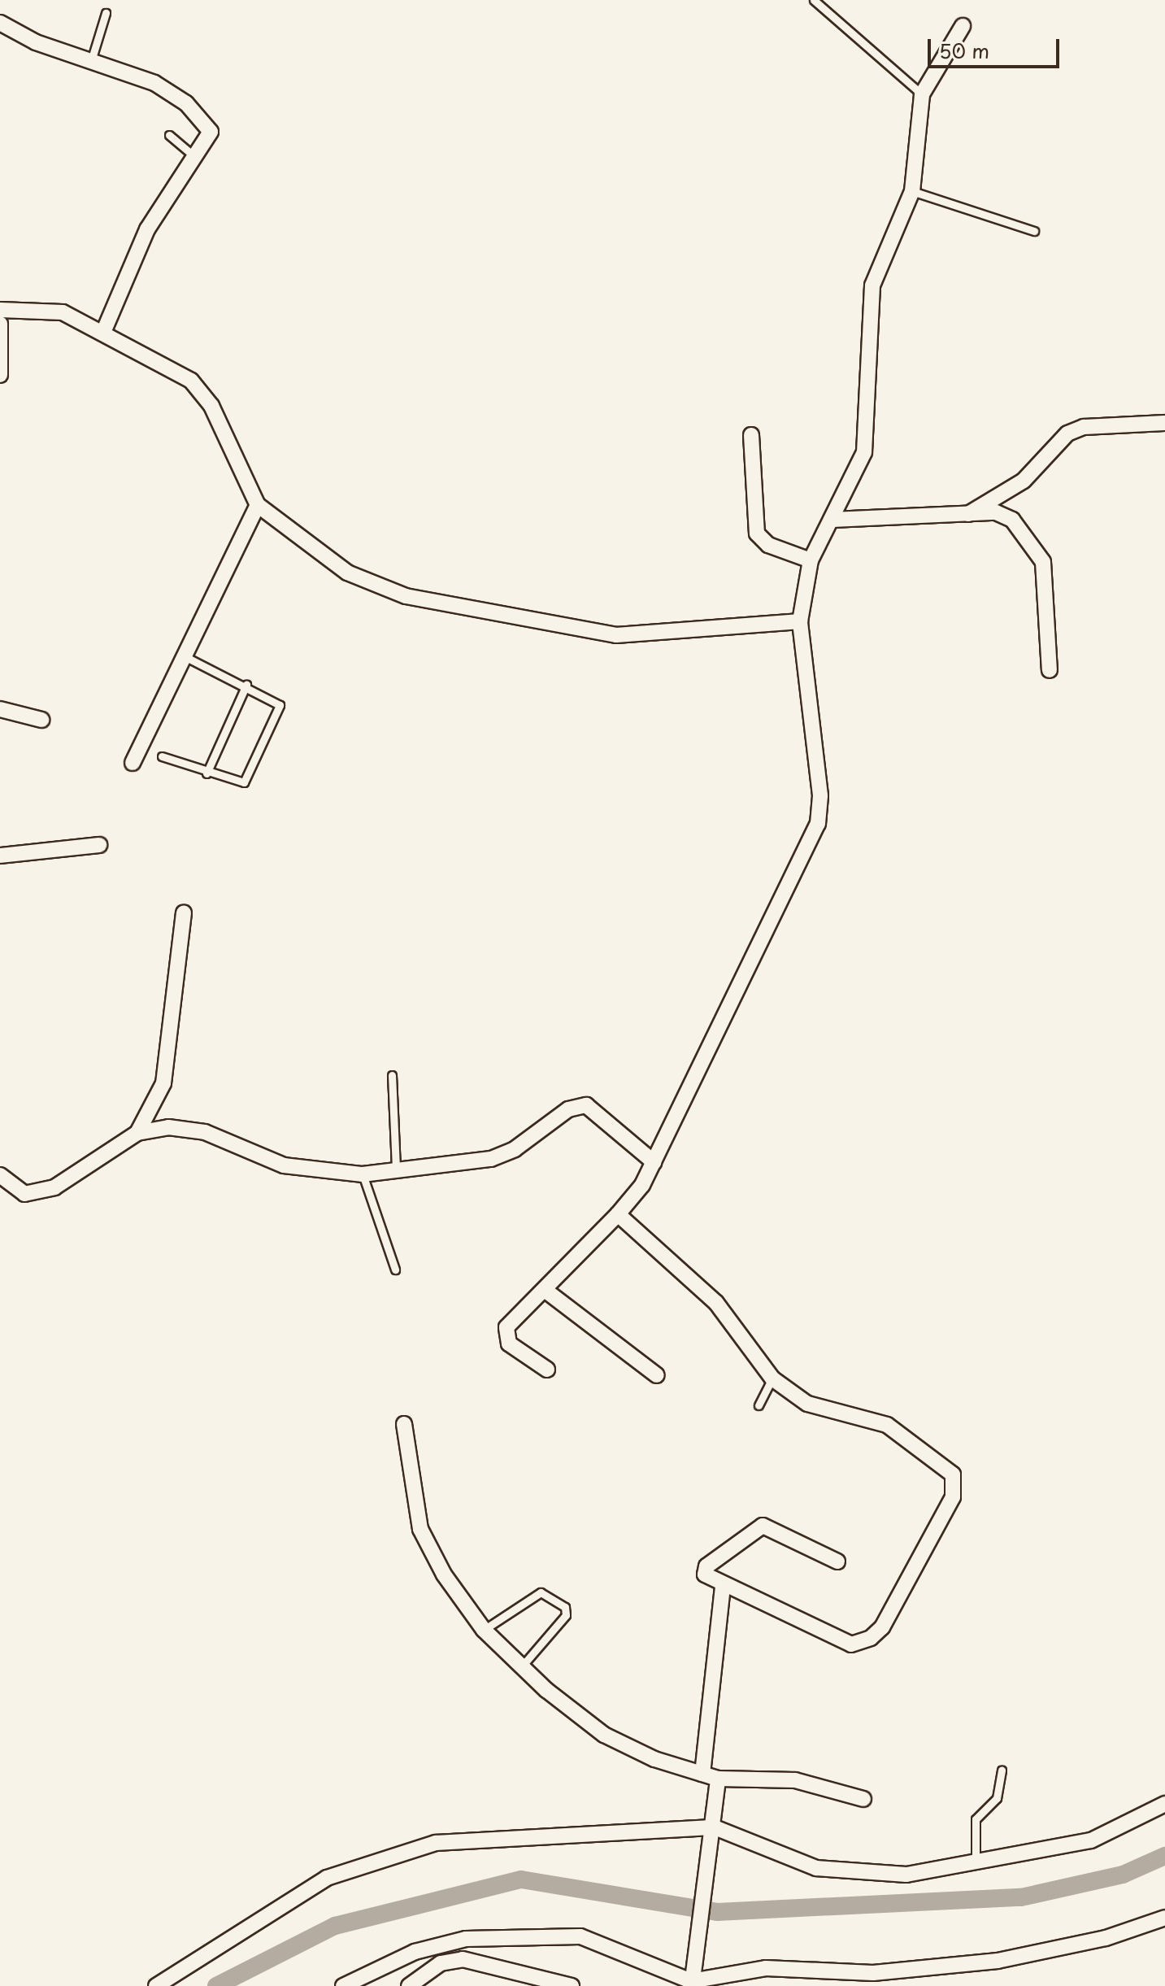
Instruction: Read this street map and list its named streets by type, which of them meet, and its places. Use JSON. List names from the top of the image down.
{
  "scale_bar": "50 m"
}
